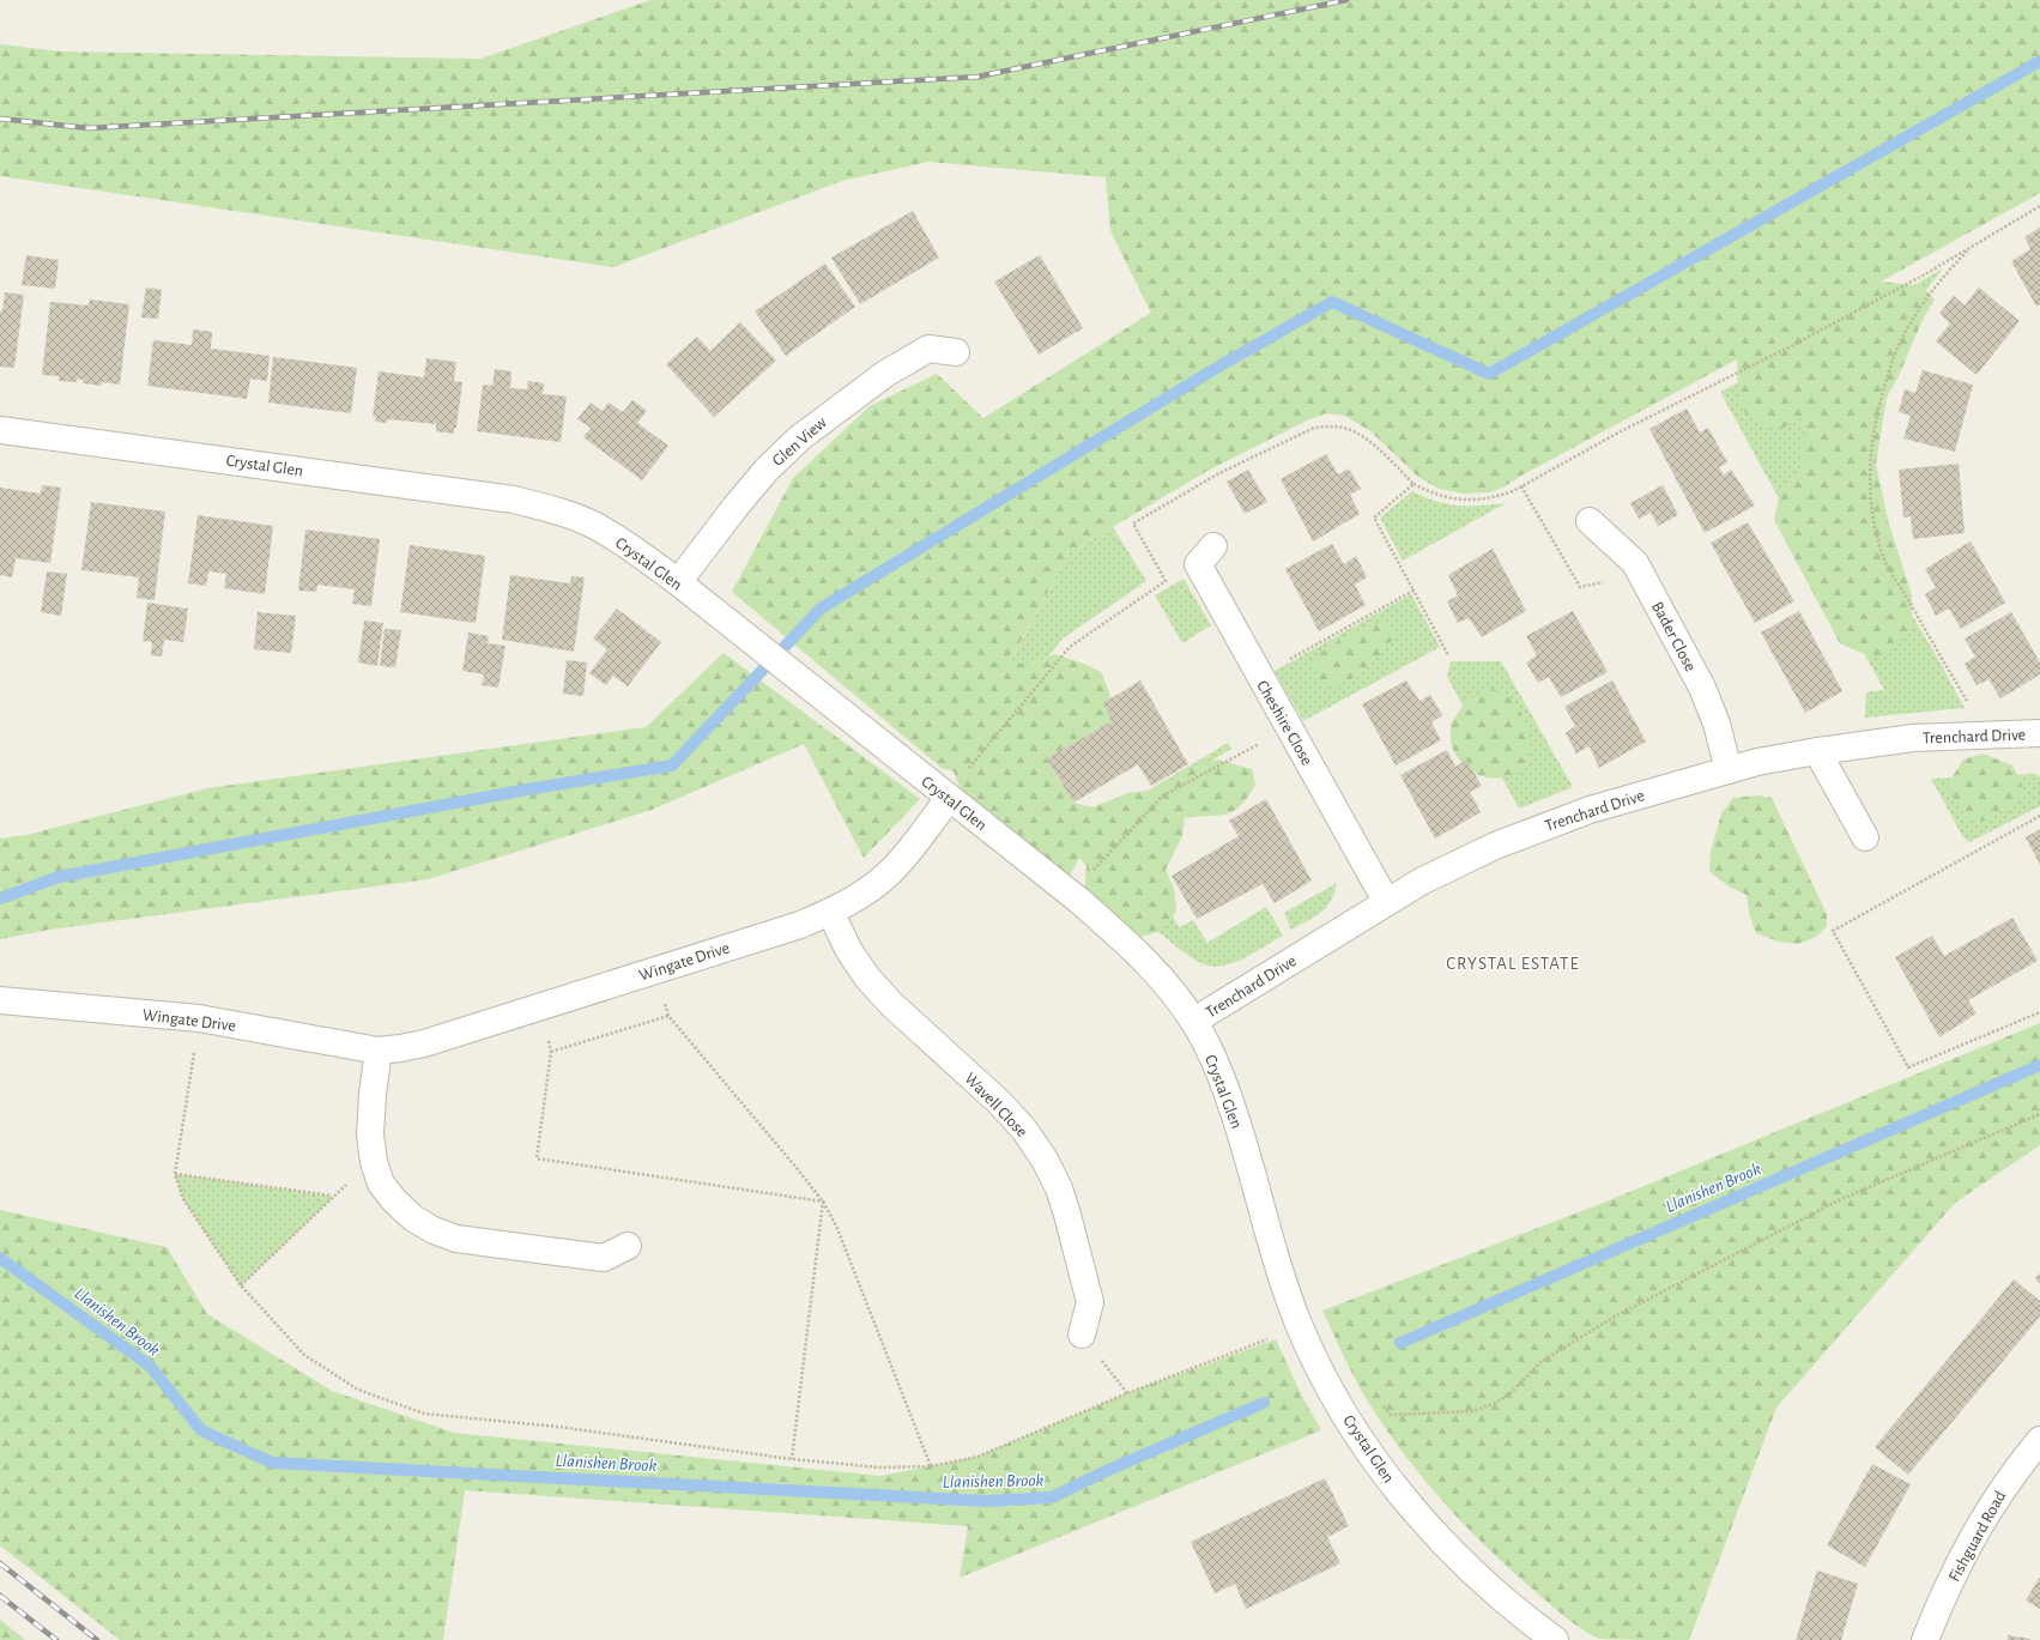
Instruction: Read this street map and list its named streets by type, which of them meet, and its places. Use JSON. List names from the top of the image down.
{
  "streets": {
    "street": [
      "Glen View",
      "Crystal Glen",
      "Bader Close",
      "Cheshire Close",
      "Trenchard Drive",
      "Wingate Drive",
      "Wavell Close",
      "Fishguard Road"
    ]
  },
  "crossings": [
    ["Glen View", "Crystal Glen"],
    ["Crystal Glen", "Trenchard Drive"],
    ["Crystal Glen", "Wingate Drive"],
    ["Bader Close", "Trenchard Drive"],
    ["Cheshire Close", "Trenchard Drive"],
    ["Wingate Drive", "Wavell Close"]
  ],
  "districts": ["CRYSTAL ESTATE"],
  "water": ["Llanishen Brook"]
}
